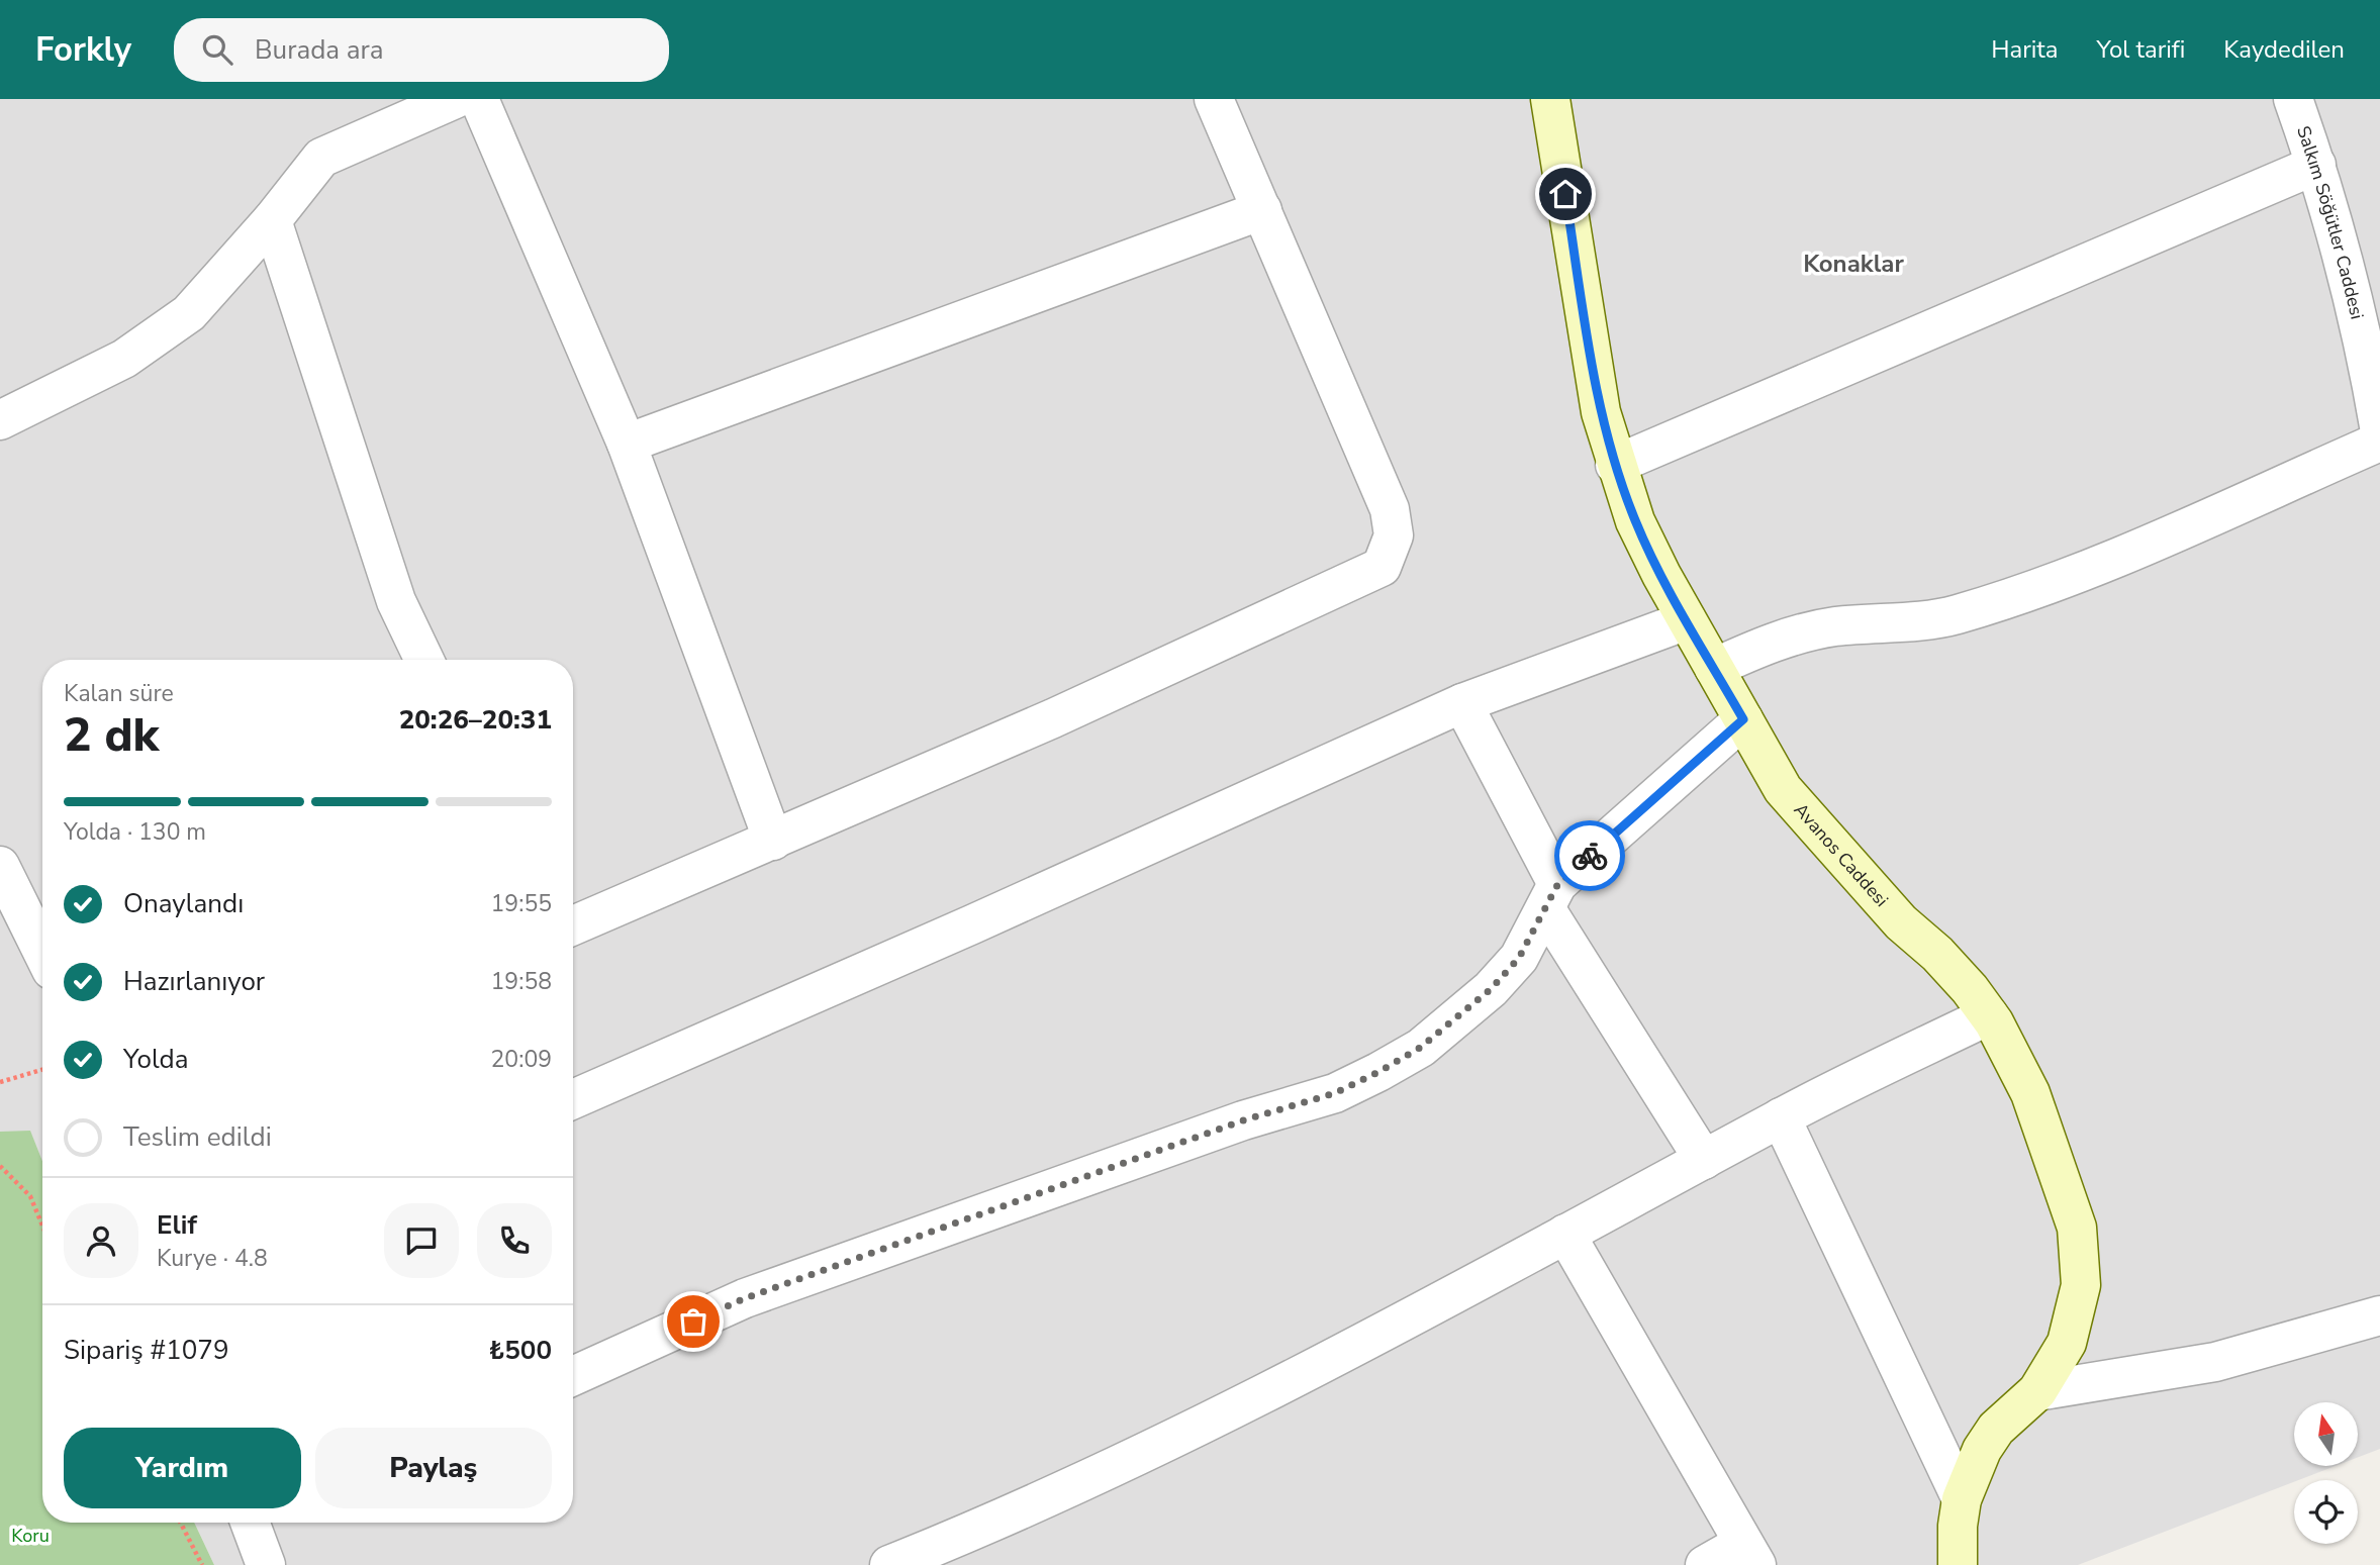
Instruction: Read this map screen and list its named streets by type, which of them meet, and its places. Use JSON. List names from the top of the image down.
{
  "streets": {
    "street": ["Salkım Söğütler Caddesi", "Avanos Caddesi"]
  },
  "districts": ["Konaklar"],
  "parks": ["Koru"],
  "north": "top",
  "page": {
    "header": "Forkly",
    "search": "Burada ara",
    "nav": ["Harita", "Yol tarifi", "Kaydedilen"],
    "heading": ["2 dk", "Kalan süre", "20:26–20:31"],
    "panel": [
      "Elif",
      "Kurye · 4.8",
      "Sipariş #1079",
      "₺500"
    ],
    "bar": "Yolda · 130 m",
    "list": [
      ["Onaylandı", "19:55"],
      ["Hazırlanıyor", "19:58"],
      ["Yolda", "20:09"],
      "Teslim edildi"
    ],
    "buttons": ["Yardım", "Paylaş"]
  }
}
